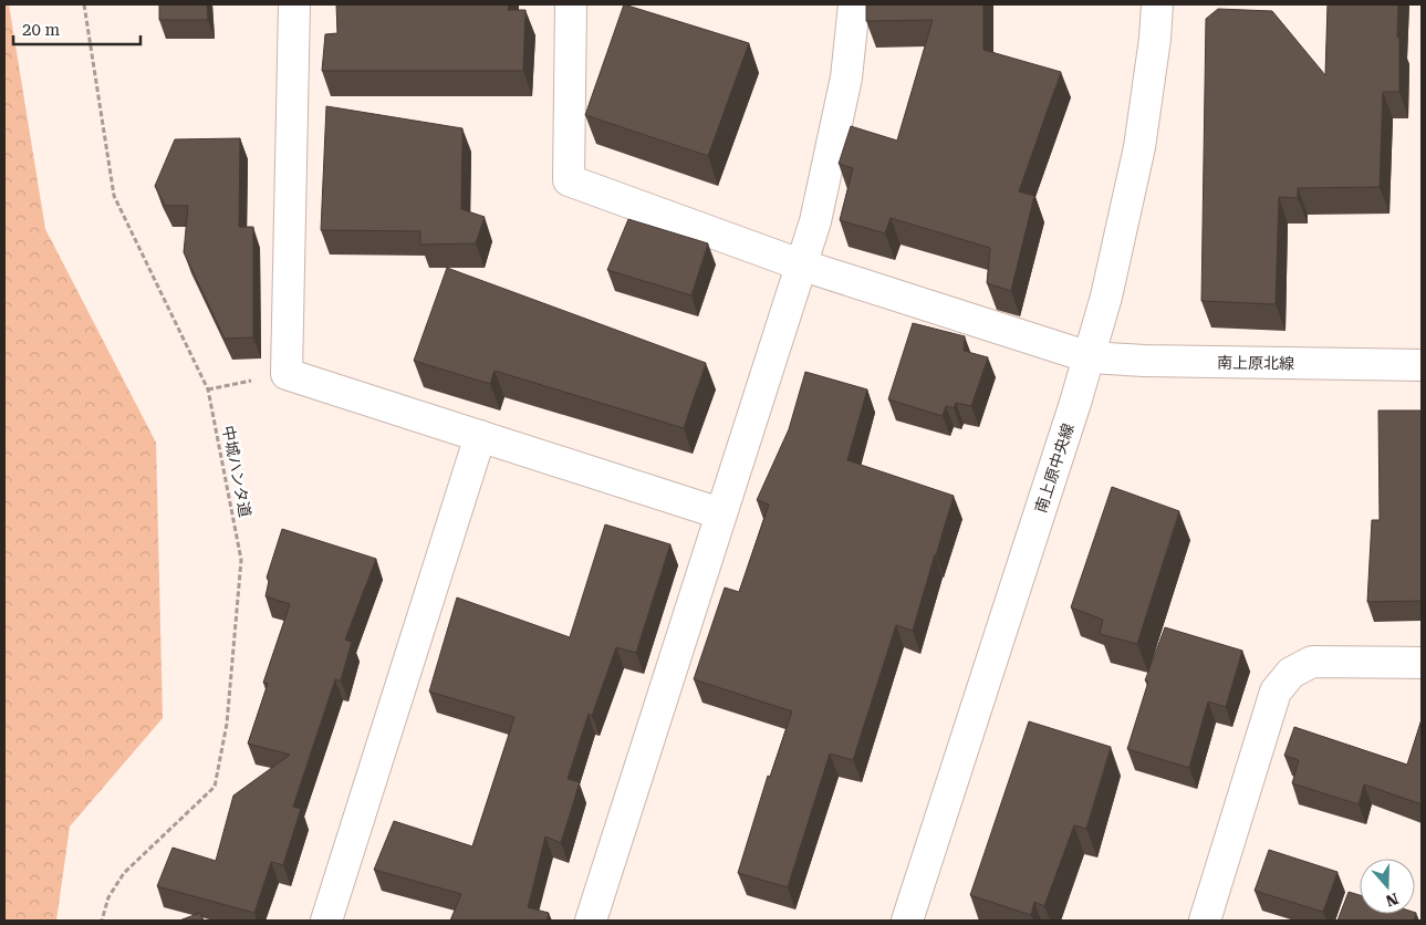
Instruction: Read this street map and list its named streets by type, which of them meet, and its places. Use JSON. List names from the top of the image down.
{
  "streets": {
    "street": ["南上原北線", "南上原中央線"],
    "path": ["中城ハンタ道"]
  },
  "crossings": [
    ["南上原北線", "南上原中央線"]
  ],
  "scale_bar": "20 m",
  "north": "bottom"
}
